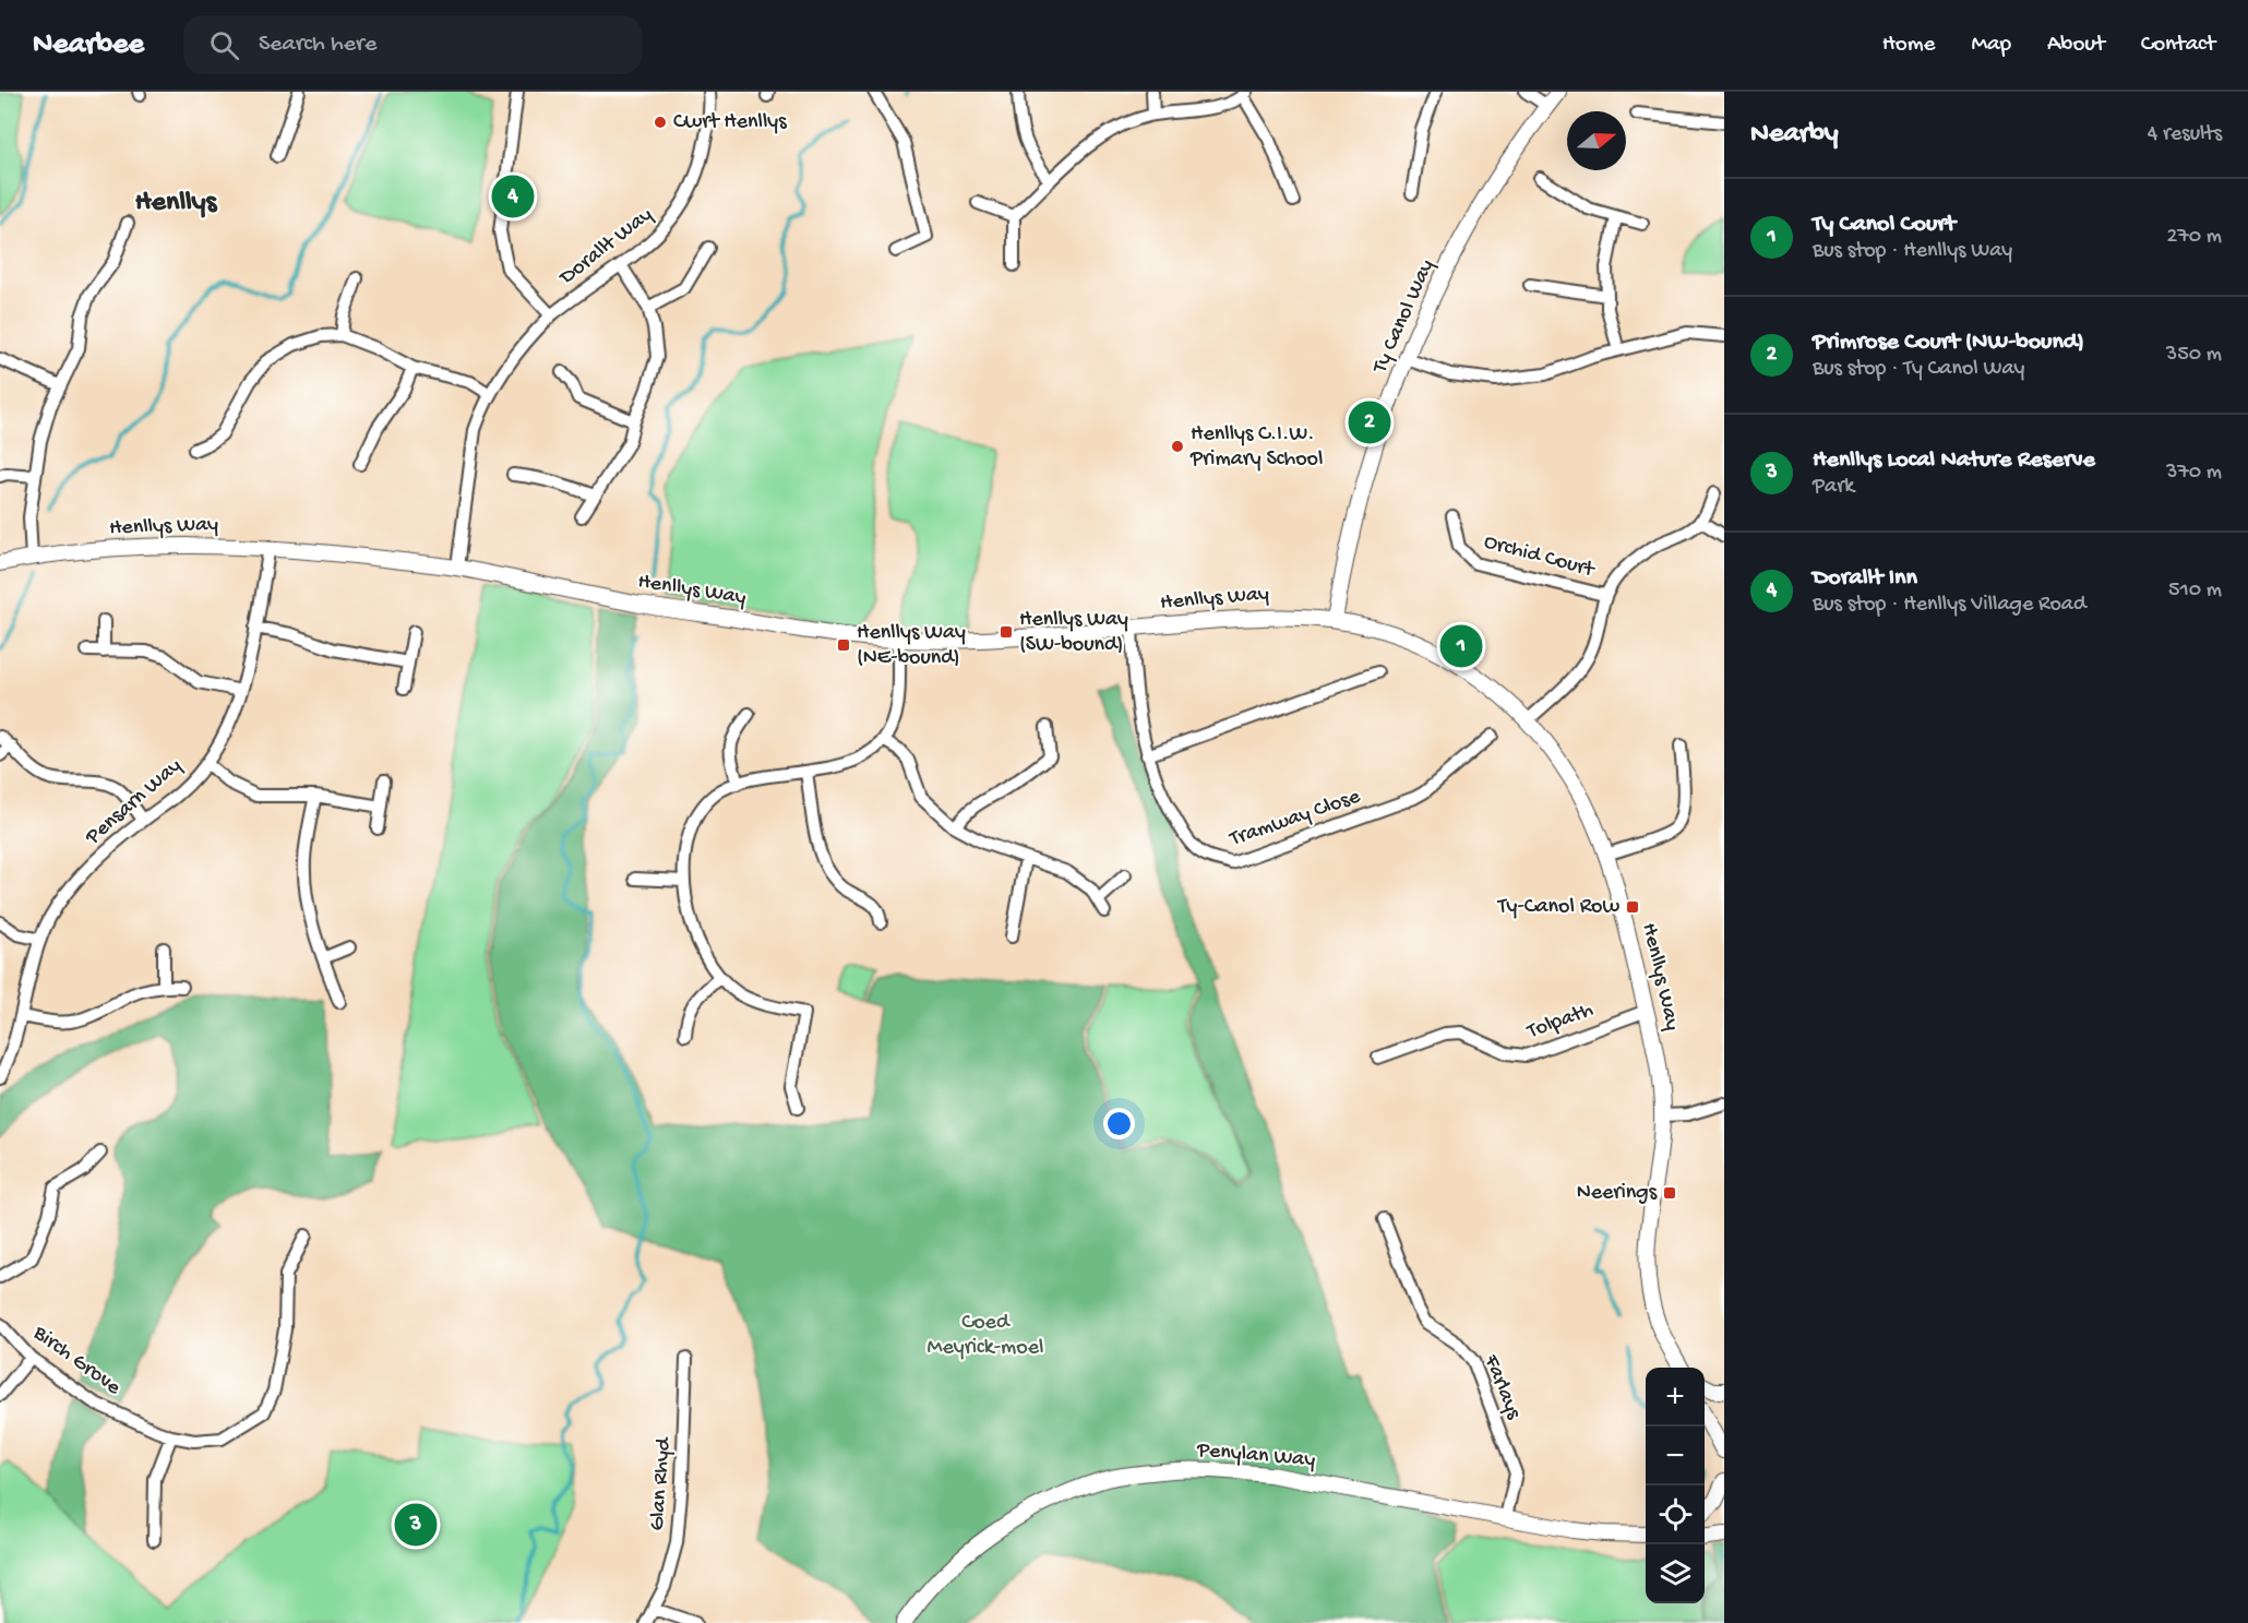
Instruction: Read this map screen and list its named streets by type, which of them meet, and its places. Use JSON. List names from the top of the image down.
{
  "streets": {
    "street": [
      "Dorallt Way",
      "Ty Canol Way",
      "Henllys Way",
      "Orchid Court",
      "Pensarn Way",
      "Tramway Close",
      "Tolpath",
      "Birch Grove",
      "Farlays",
      "Penylan Way",
      "Glan Rhyd"
    ]
  },
  "crossings": [
    ["Dorallt Way", "Henllys Way"],
    ["Ty Canol Way", "Henllys Way"],
    ["Henllys Way", "Orchid Court"],
    ["Henllys Way", "Pensarn Way"],
    ["Henllys Way", "Tramway Close"],
    ["Henllys Way", "Tolpath"],
    ["Farlays", "Penylan Way"]
  ],
  "districts": ["Henllys"],
  "parks": ["Coed Meyrick-moel"],
  "places": {
    "other": ["Cwrt Henllys", "Henllys C.I.W. Primary School"],
    "transit": [
      "Henllys Way (SW-bound)",
      "Henllys Way (NE-bound)",
      "Ty-Canol Row",
      "Neerings"
    ]
  },
  "north": "right",
  "page": {
    "header": "Nearbee",
    "search": "Search here",
    "nav": [
      "Home",
      "Map",
      "About",
      "Contact"
    ],
    "heading": ["Nearby", "4 results"],
    "pins": [
      "4",
      "2",
      "1",
      "3"
    ],
    "list": [
      {
        "mark": "1",
        "name": "Ty Canol Court",
        "note": "Bus stop · Henllys Way",
        "value": "270 m"
      },
      {
        "mark": "2",
        "name": "Primrose Court (NW-bound)",
        "note": "Bus stop · Ty Canol Way",
        "value": "350 m"
      },
      {
        "mark": "3",
        "name": "Henllys Local Nature Reserve",
        "note": "Park",
        "value": "370 m"
      },
      {
        "mark": "4",
        "name": "Dorallt Inn",
        "note": "Bus stop · Henllys Village Road",
        "value": "510 m"
      }
    ],
    "map_buttons": ["+", "−"]
  }
}
